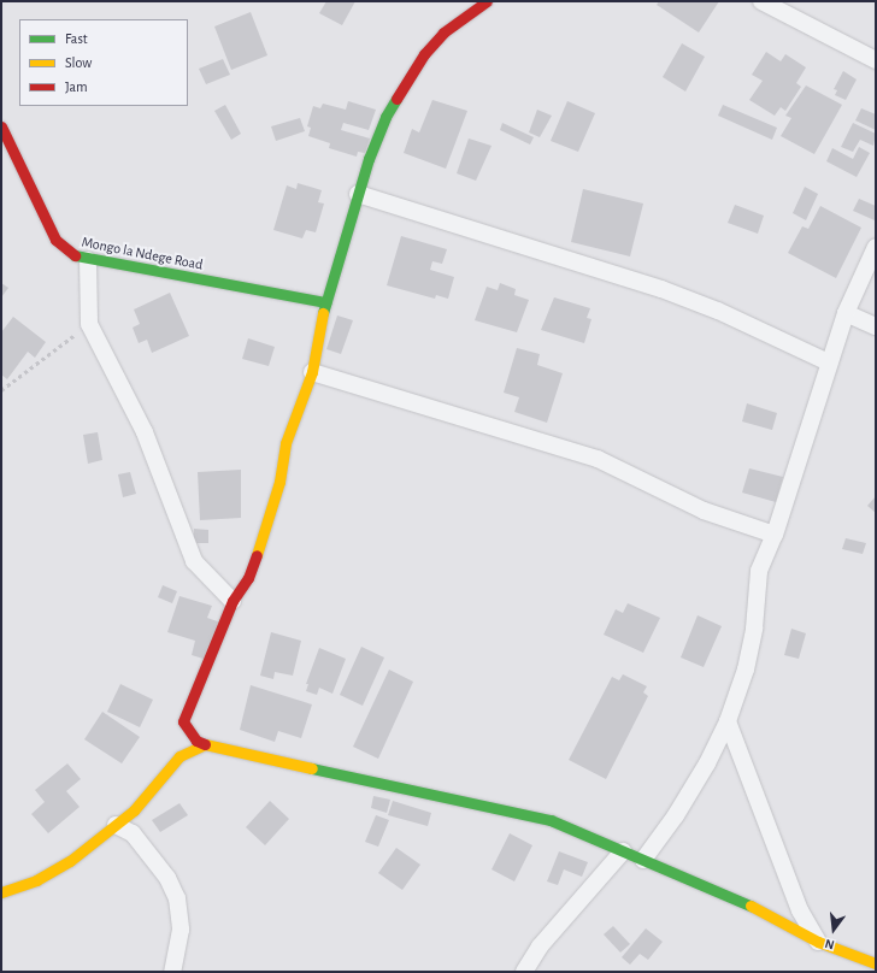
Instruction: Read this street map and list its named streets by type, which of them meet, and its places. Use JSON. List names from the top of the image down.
{
  "streets": {
    "street": ["Mongo la Ndege Road"]
  },
  "legend": ["Fast", "Slow", "Jam"],
  "north": "bottom"
}
